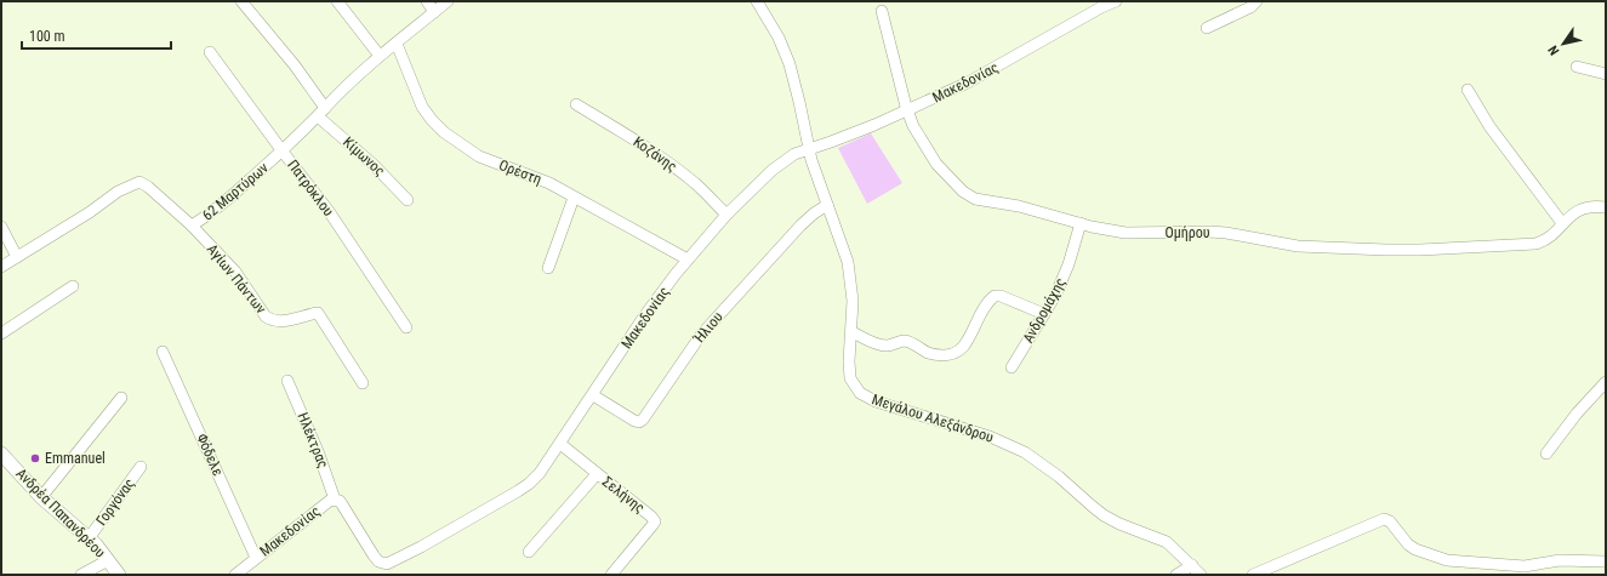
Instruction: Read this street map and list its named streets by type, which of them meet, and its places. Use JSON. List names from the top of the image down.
{
  "streets": {
    "main road": ["Ανδρέα Παπανδρέου"],
    "street": [
      "Μακεδονίας",
      "Κοζάνης",
      "Κίμωνος",
      "Ορέστη",
      "Πατρόκλου",
      "62 Μαρτύρων",
      "Ομήρου",
      "Αγίων Πάντων",
      "Ανδρομάχης",
      "Ήλιου",
      "Μεγάλου Αλεξάνδρου",
      "Ηλέκτρας",
      "Φόδελε",
      "Σελήνης",
      "Γοργόνας"
    ]
  },
  "crossings": [
    ["Μακεδονίας", "Κοζάνης"],
    ["Μακεδονίας", "Ορέστη"],
    ["Μακεδονίας", "Ομήρου"],
    ["Μακεδονίας", "Ήλιου"],
    ["Μακεδονίας", "Μεγάλου Αλεξάνδρου"],
    ["Μακεδονίας", "Ηλέκτρας"],
    ["Μακεδονίας", "Φόδελε"],
    ["Μακεδονίας", "Σελήνης"],
    ["Κίμωνος", "62 Μαρτύρων"],
    ["Ορέστη", "62 Μαρτύρων"],
    ["Πατρόκλου", "62 Μαρτύρων"],
    ["62 Μαρτύρων", "Αγίων Πάντων"],
    ["Ομήρου", "Ανδρομάχης"],
    ["Ήλιου", "Μεγάλου Αλεξάνδρου"],
    ["Γοργόνας", "Ανδρέα Παπανδρέου"]
  ],
  "places": ["Emmanuel"],
  "scale_bar": "100 m",
  "north": "bottom left"
}
